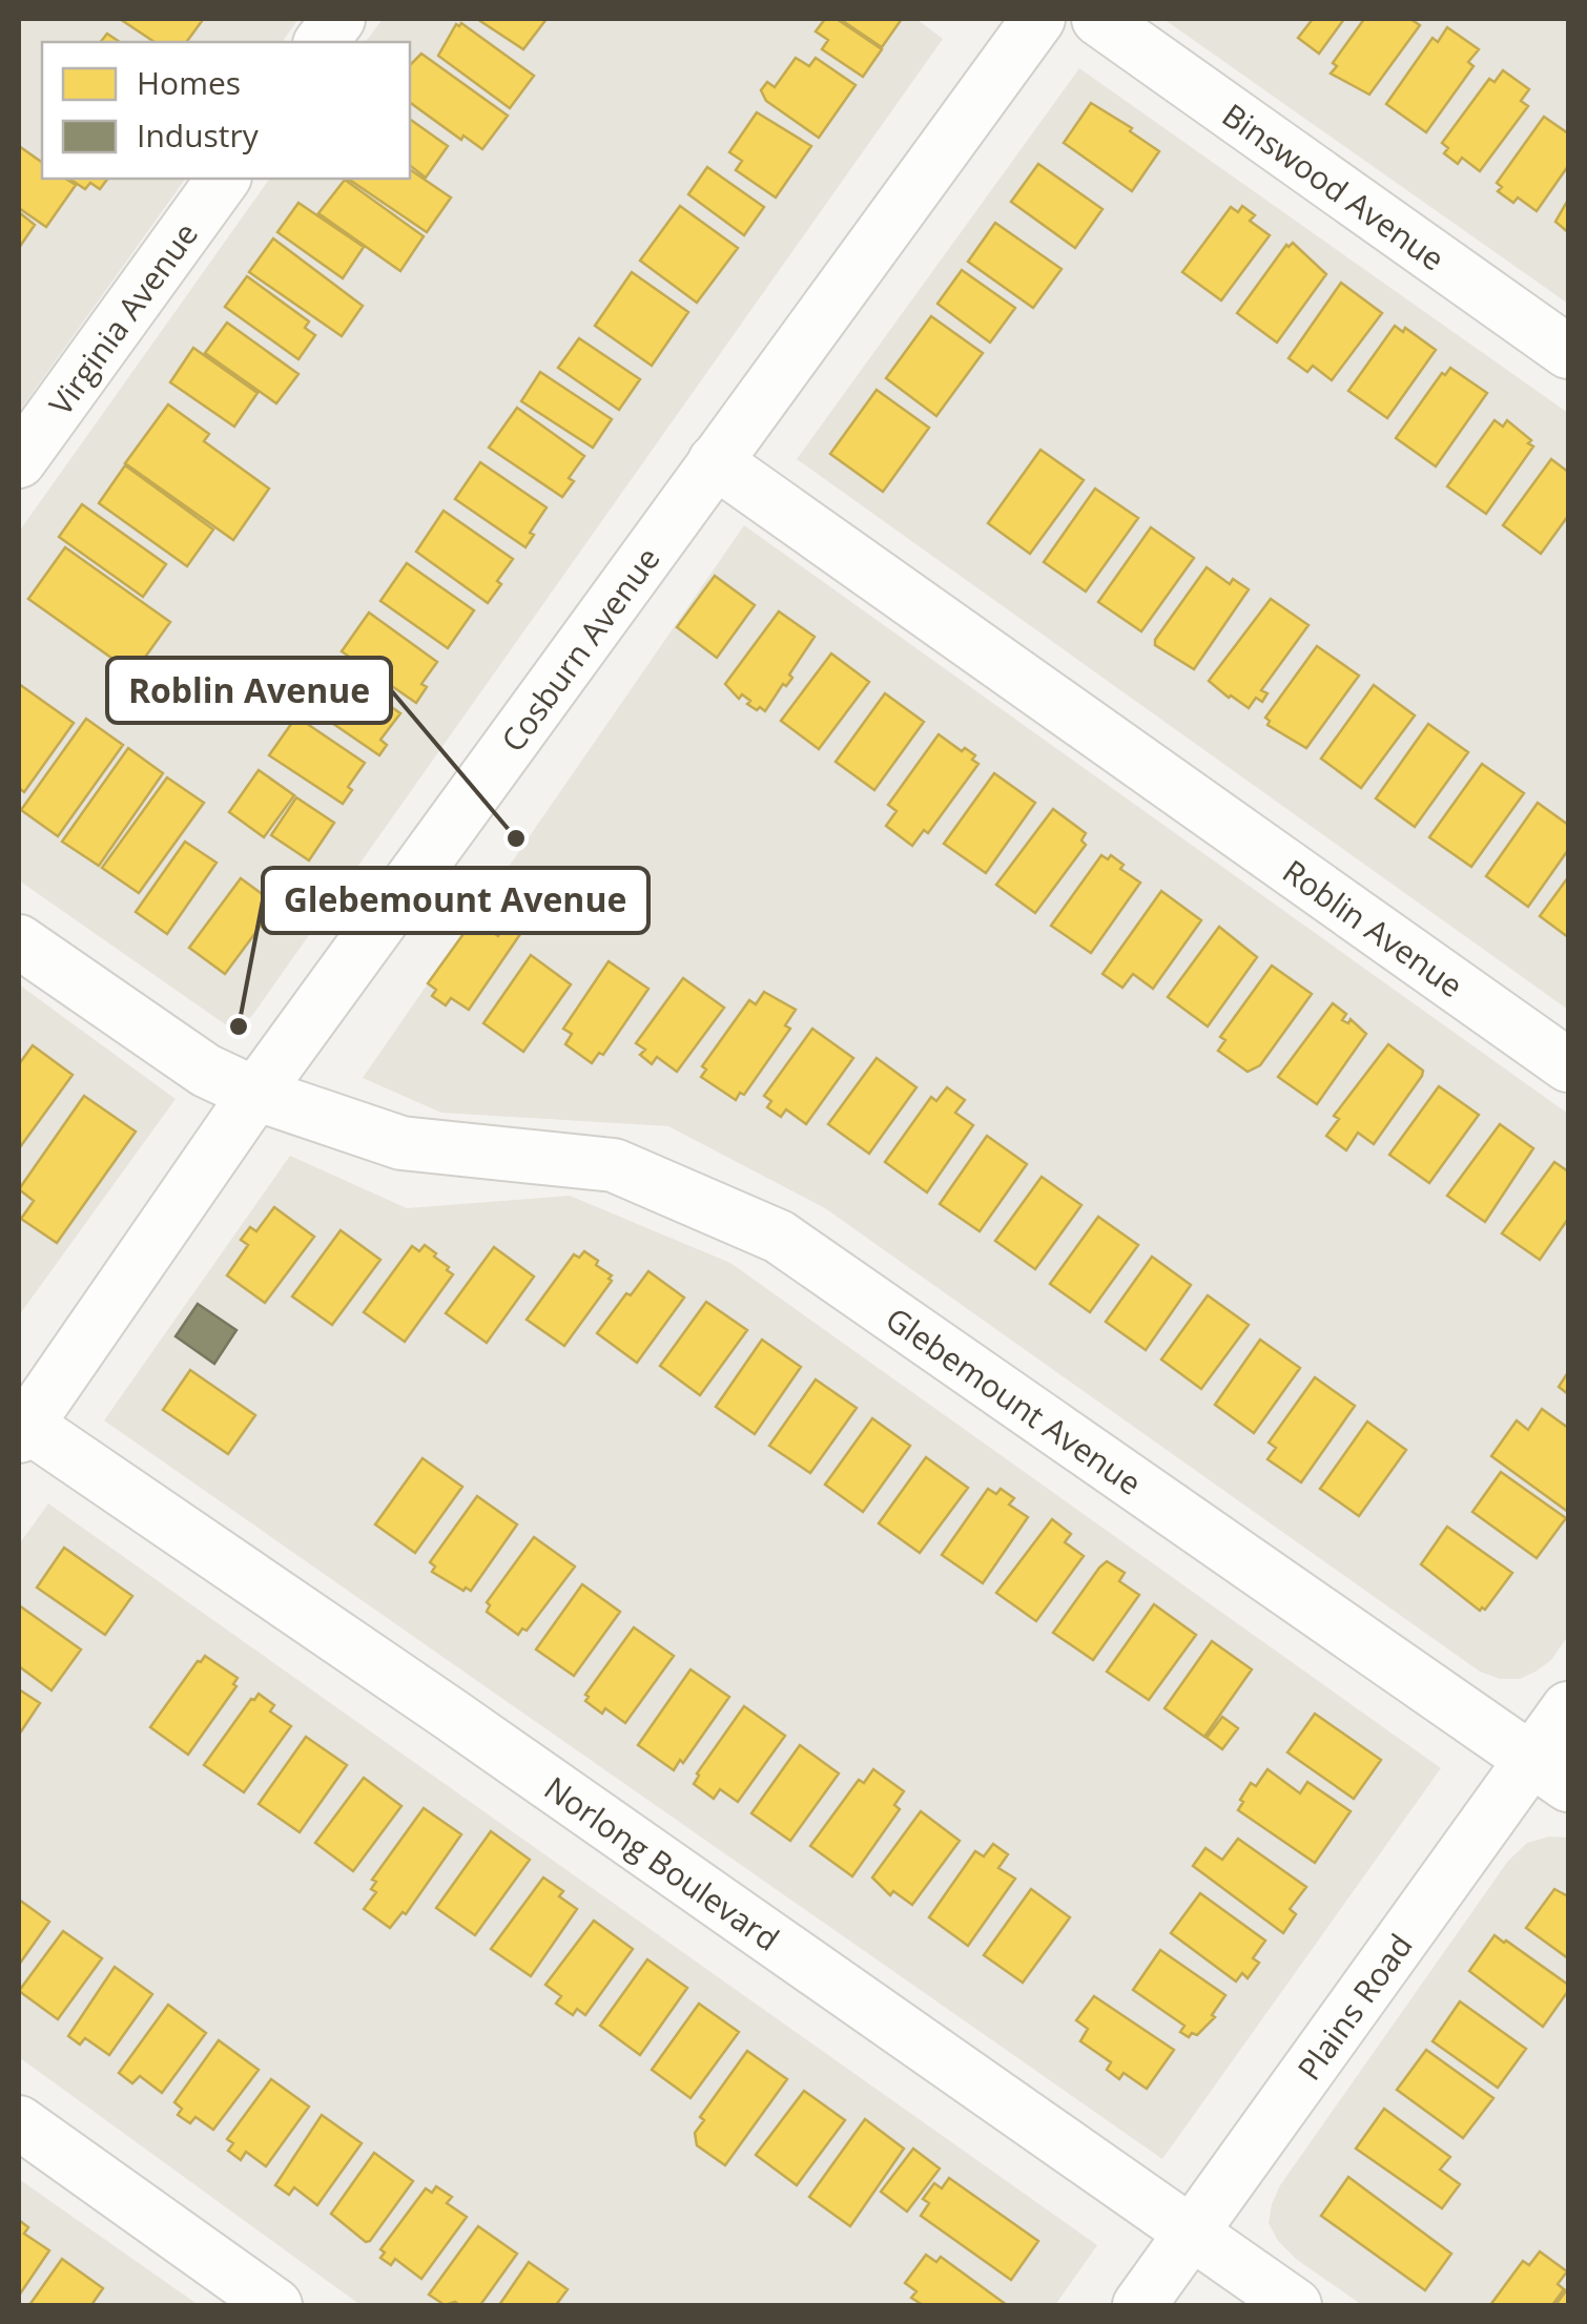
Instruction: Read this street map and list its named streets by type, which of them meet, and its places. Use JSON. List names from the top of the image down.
{
  "streets": {
    "street": [
      "Binswood Avenue",
      "Virginia Avenue",
      "Cosburn Avenue",
      "Roblin Avenue",
      "Glebemount Avenue",
      "Norlong Boulevard",
      "Plains Road"
    ]
  },
  "crossings": [
    ["Cosburn Avenue", "Roblin Avenue"],
    ["Cosburn Avenue", "Glebemount Avenue"],
    ["Cosburn Avenue", "Norlong Boulevard"],
    ["Glebemount Avenue", "Plains Road"],
    ["Norlong Boulevard", "Plains Road"]
  ],
  "places": ["Roblin Avenue", "Glebemount Avenue"],
  "legend": ["Homes", "Industry"]
}
